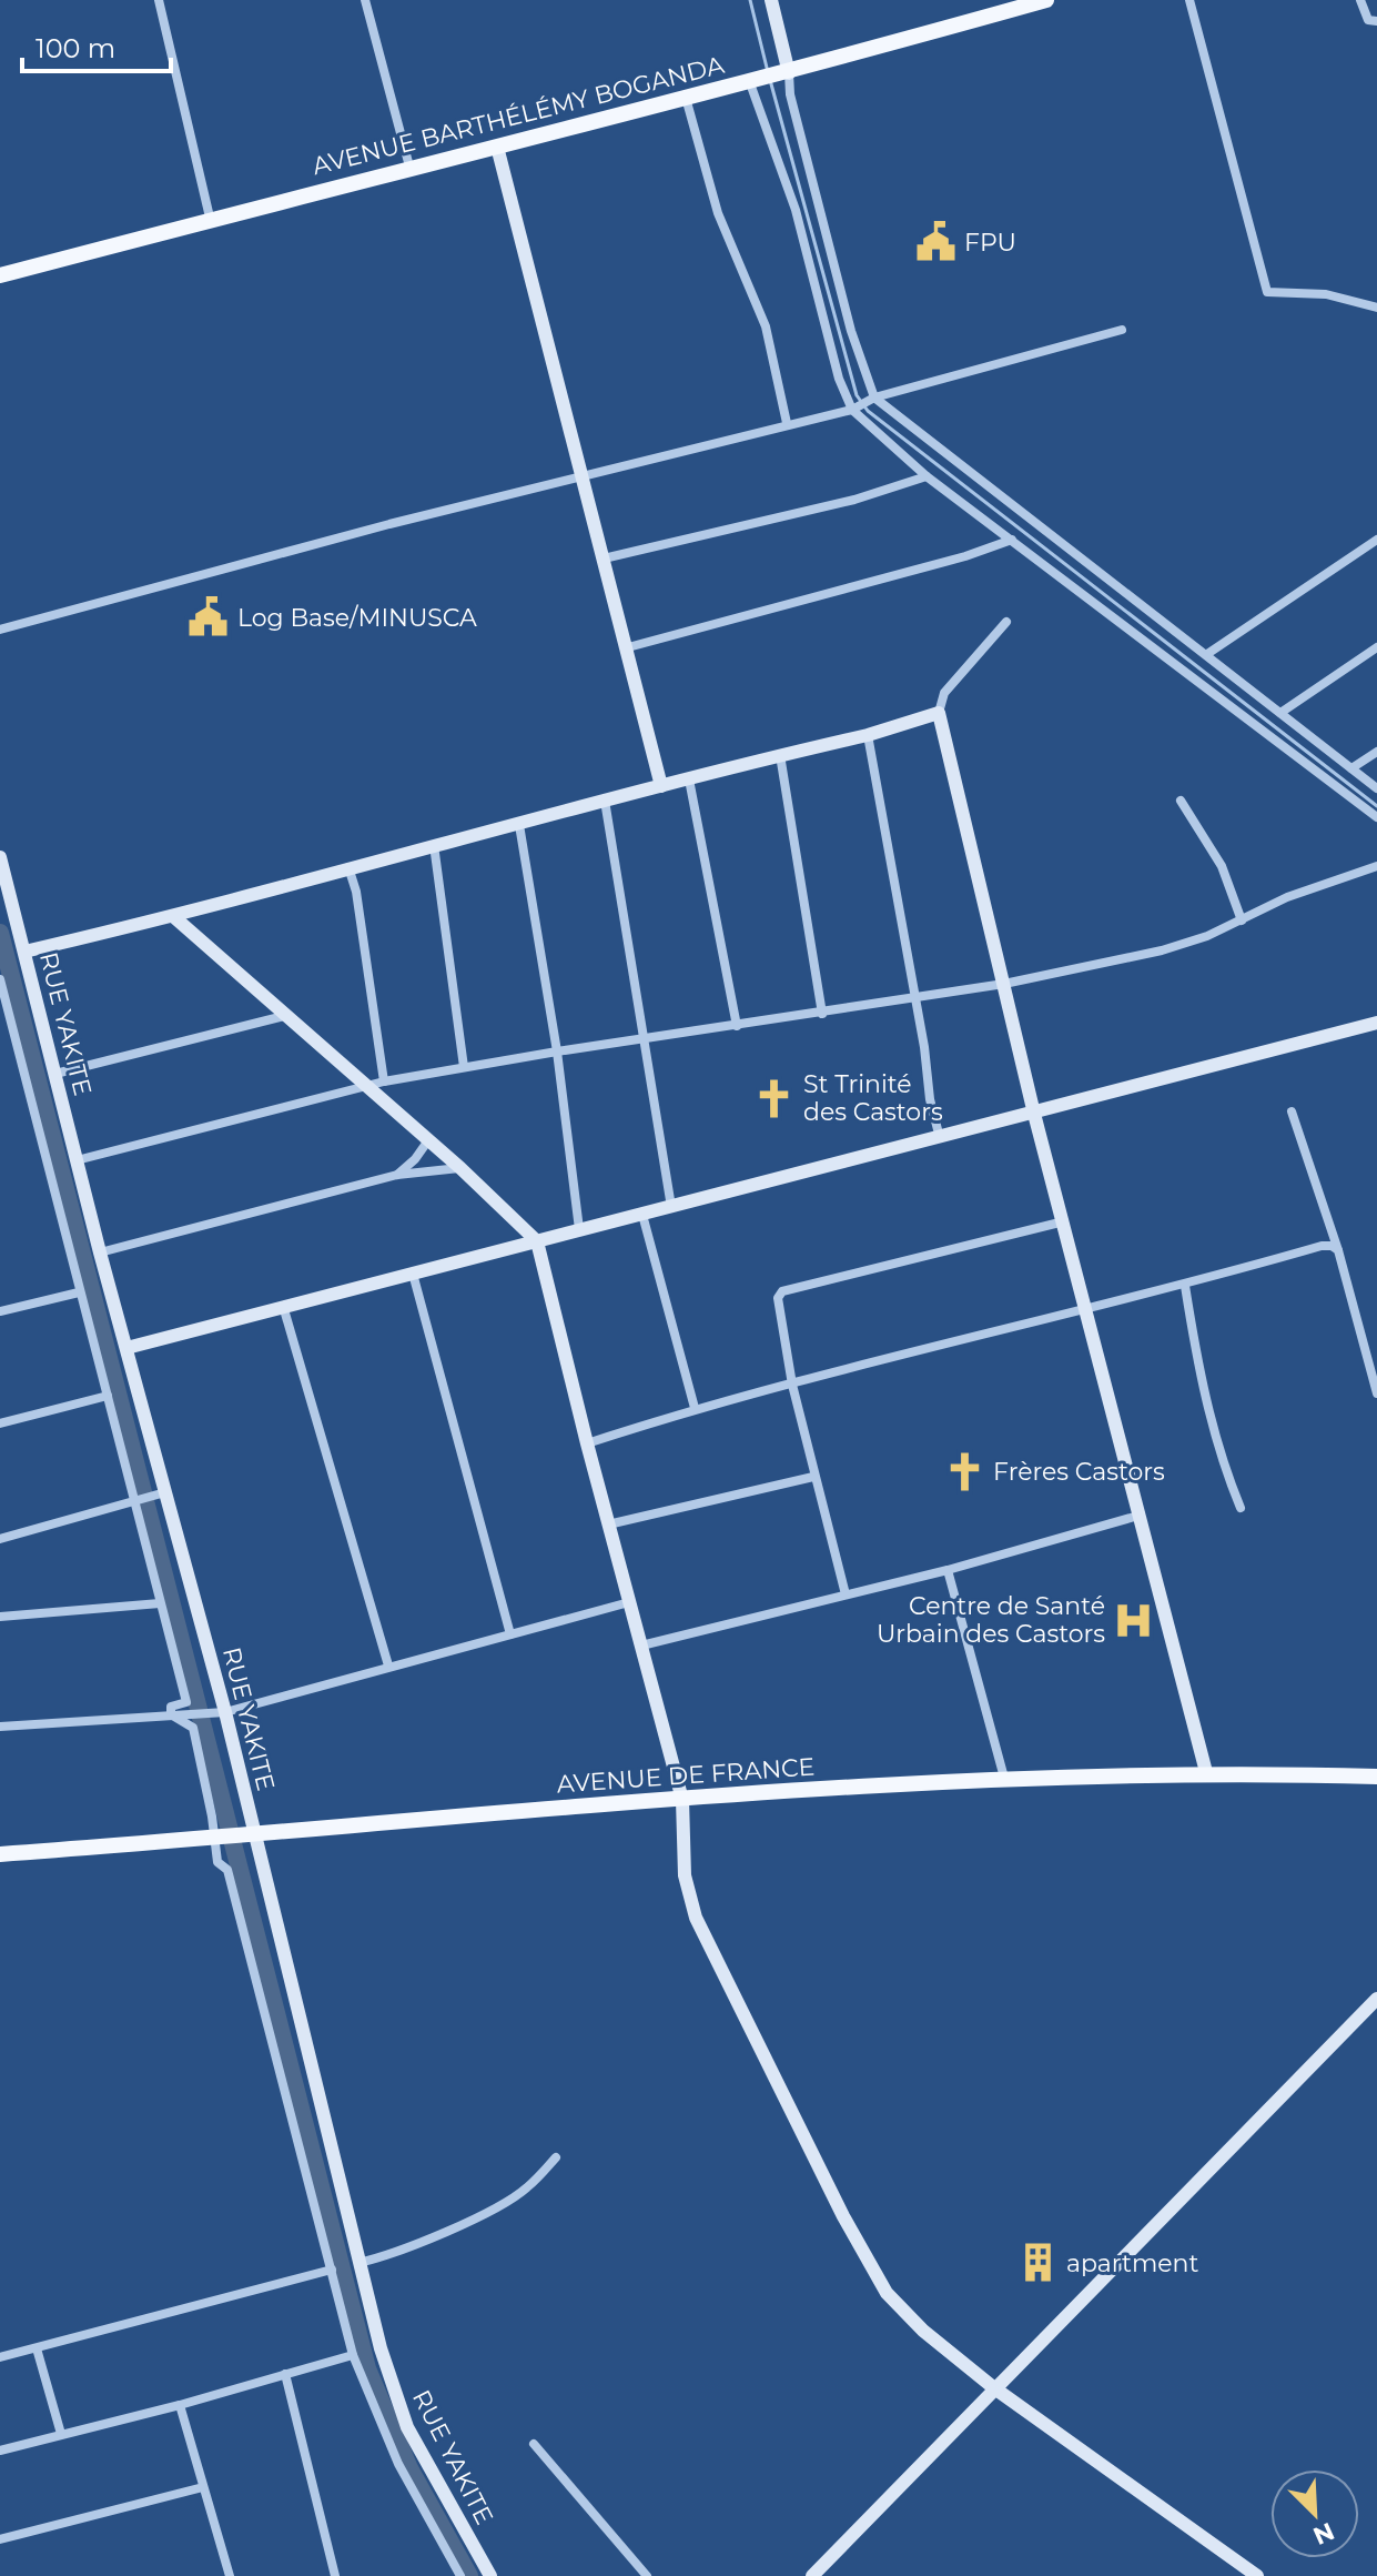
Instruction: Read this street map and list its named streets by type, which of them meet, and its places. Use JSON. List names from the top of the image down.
{
  "streets": {
    "main road": ["AVENUE BARTHÉLÉMY BOGANDA", "AVENUE DE FRANCE"],
    "street": ["RUE YAKITE"]
  },
  "crossings": [
    ["RUE YAKITE", "AVENUE DE FRANCE"]
  ],
  "places": {
    "public building": ["FPU", "Log Base/MINUSCA"],
    "church": ["St Trinité des Castors", "Frères Castors"],
    "hospital": ["Centre de Santé Urbain des Castors"],
    "building": ["apartment"]
  },
  "scale_bar": "100 m",
  "north": "bottom right"
}
